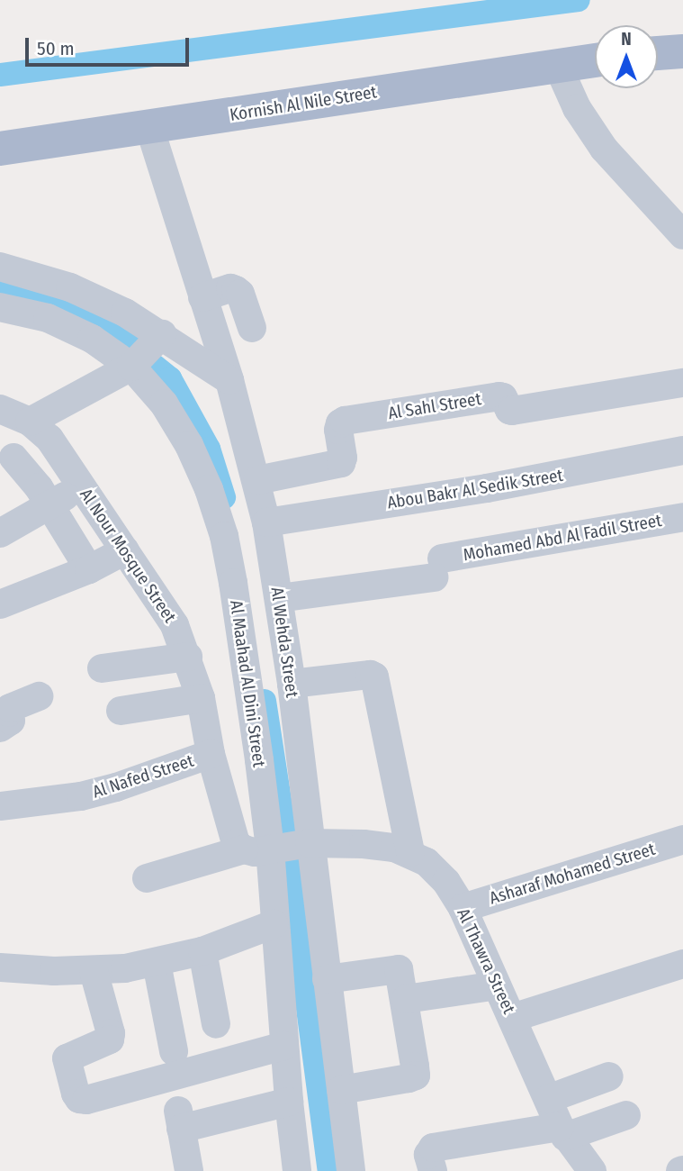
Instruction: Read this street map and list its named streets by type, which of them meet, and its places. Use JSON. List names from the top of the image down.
{
  "streets": {
    "main road": ["Kornish Al Nile Street"],
    "street": [
      "Al Sahl Street",
      "Abou Bakr Al Sedik Street",
      "Mohamed Abd Al Fadil Street",
      "Al Nour Mosque Street",
      "Al Wehda Street",
      "Al Maahad Al Dini Street",
      "Al Nafed Street",
      "Asharaf Mohamed Street",
      "Al Thawra Street"
    ]
  },
  "crossings": [
    ["Kornish Al Nile Street", "Al Wehda Street"],
    ["Al Sahl Street", "Al Wehda Street"],
    ["Abou Bakr Al Sedik Street", "Al Wehda Street"],
    ["Mohamed Abd Al Fadil Street", "Al Wehda Street"],
    ["Al Nour Mosque Street", "Al Maahad Al Dini Street"],
    ["Al Nour Mosque Street", "Al Nafed Street"],
    ["Al Wehda Street", "Al Thawra Street"],
    ["Asharaf Mohamed Street", "Al Thawra Street"]
  ],
  "scale_bar": "50 m",
  "north": "top"
}
